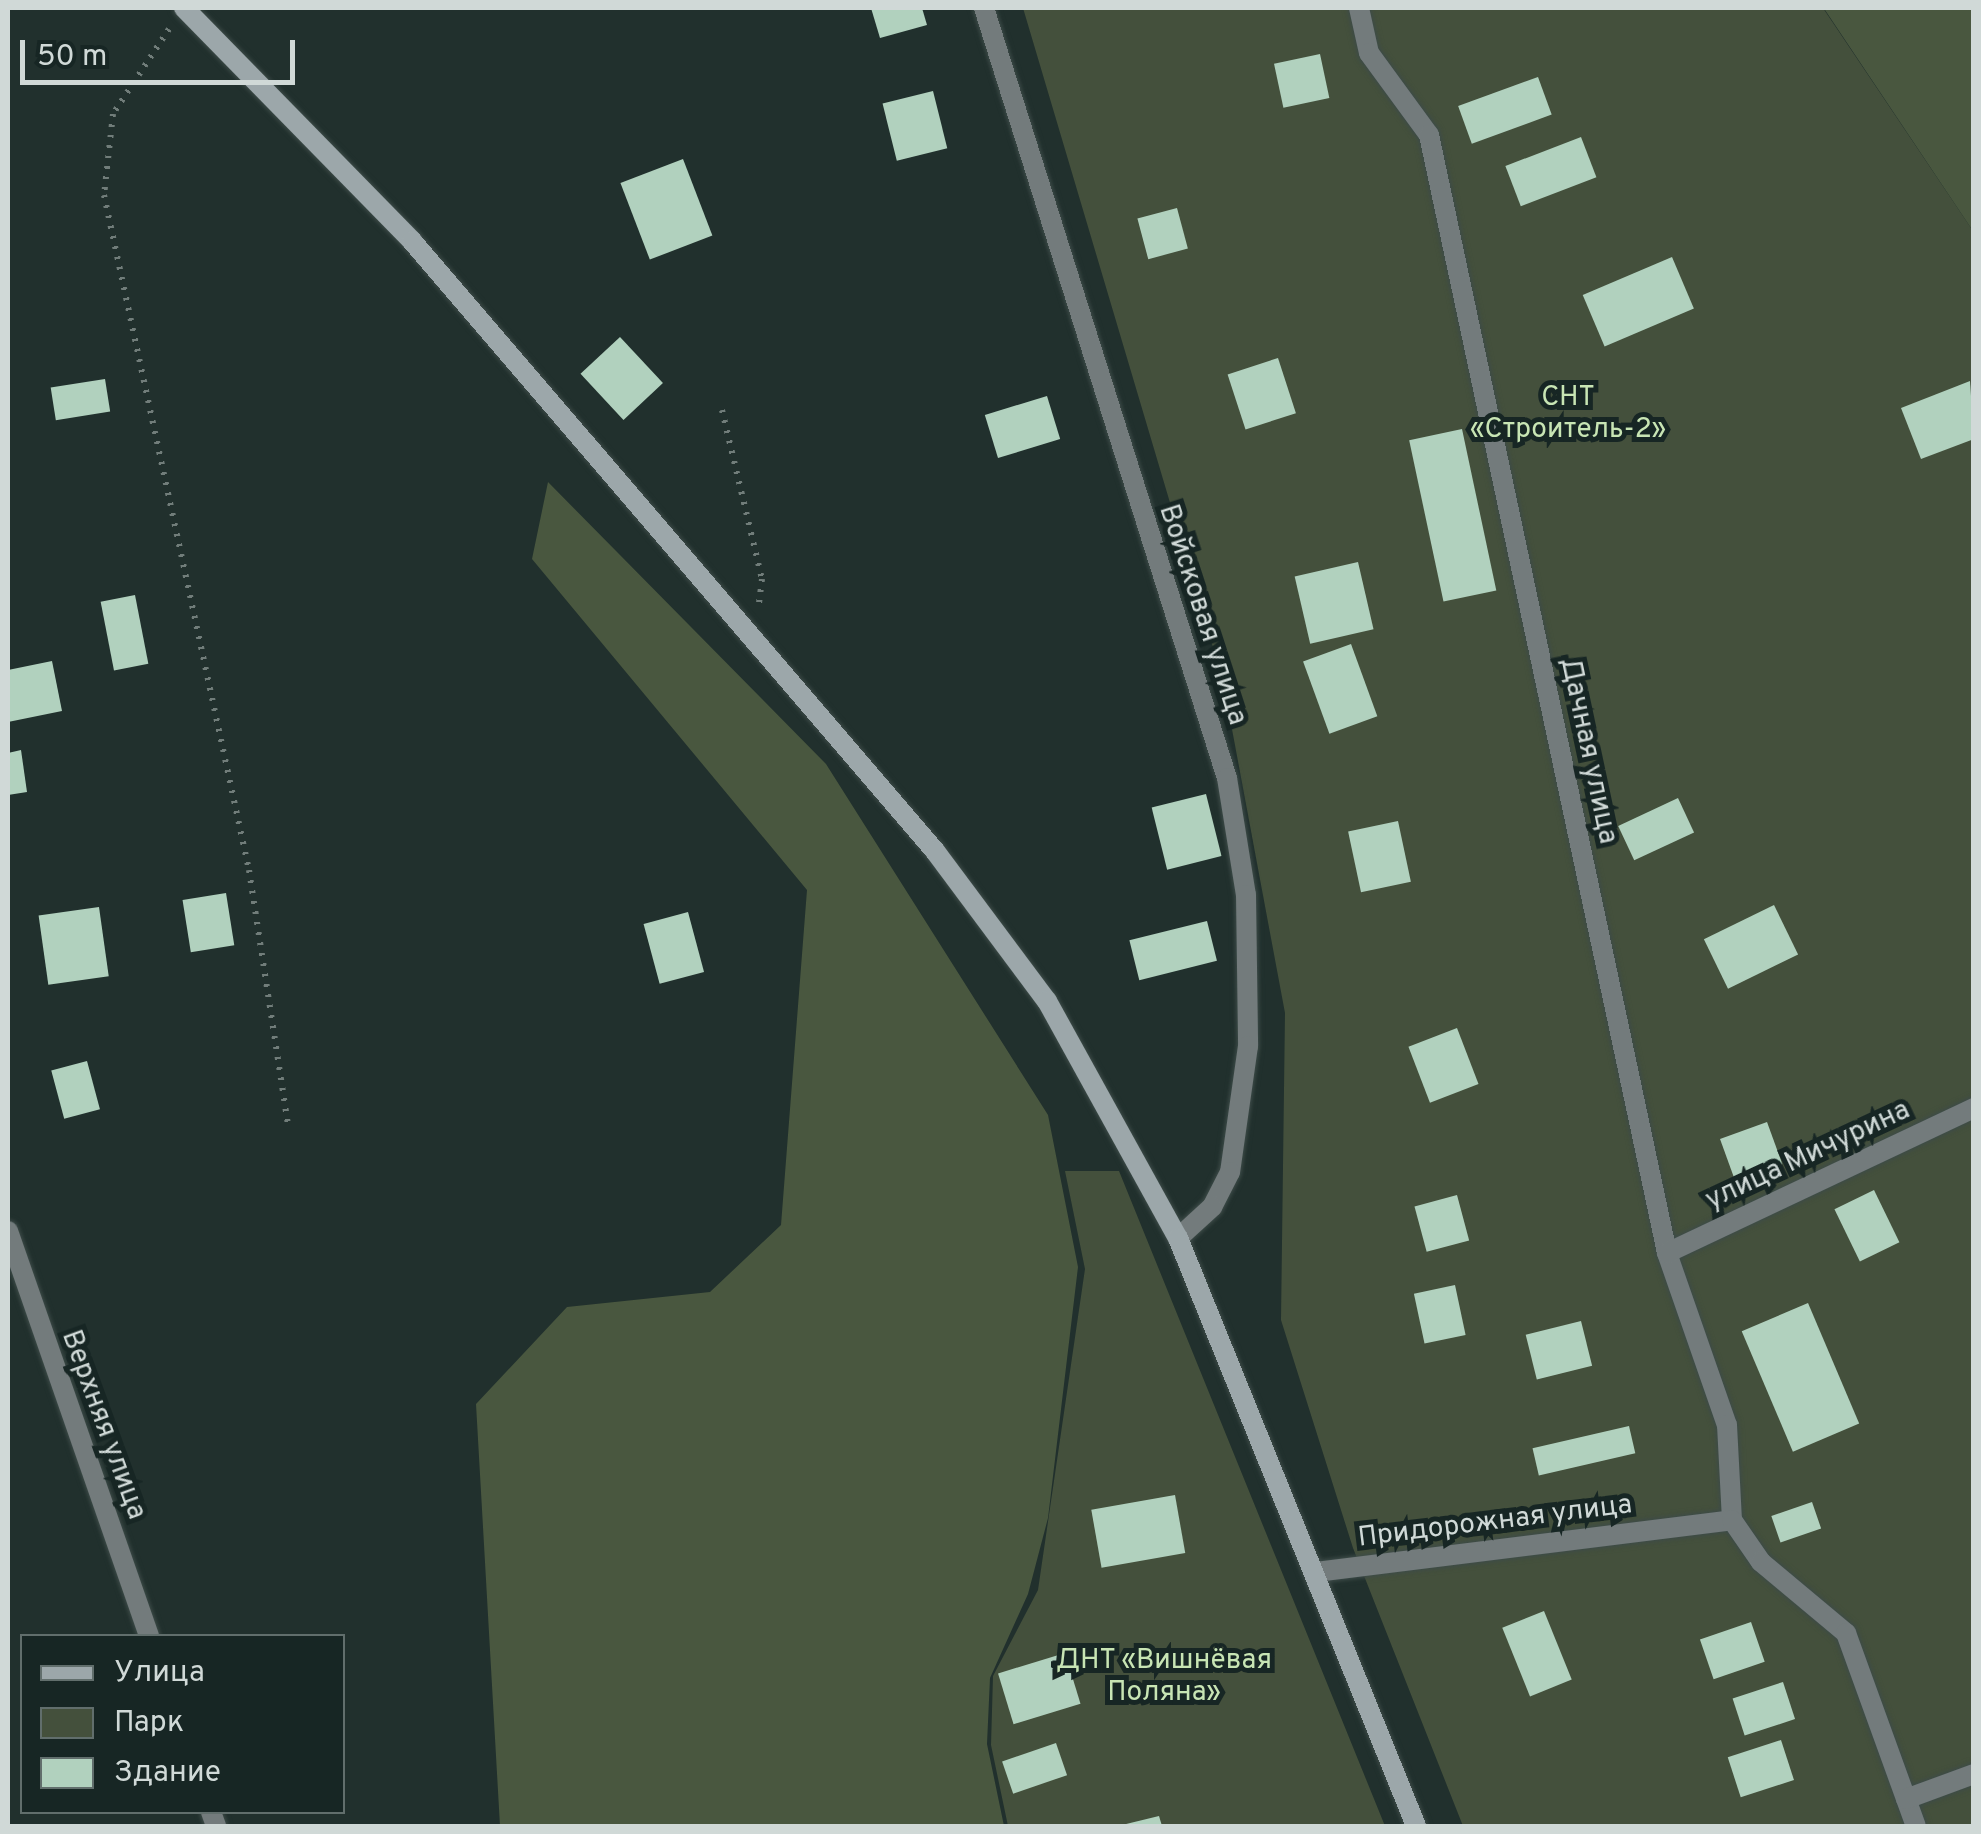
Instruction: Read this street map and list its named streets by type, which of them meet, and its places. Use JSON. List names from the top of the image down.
{
  "streets": {
    "street": [
      "Войсковая улица",
      "Дачная улица",
      "улица Мичурина",
      "Верхняя улица",
      "Придорожная улица"
    ]
  },
  "crossings": [
    ["Дачная улица", "улица Мичурина"],
    ["Дачная улица", "Придорожная улица"]
  ],
  "parks": ["СНТ «Строитель-2»", "ДНТ «Вишнёвая Поляна»"],
  "legend": ["Улица", "Парк", "Здание"],
  "scale_bar": "50 m"
}
